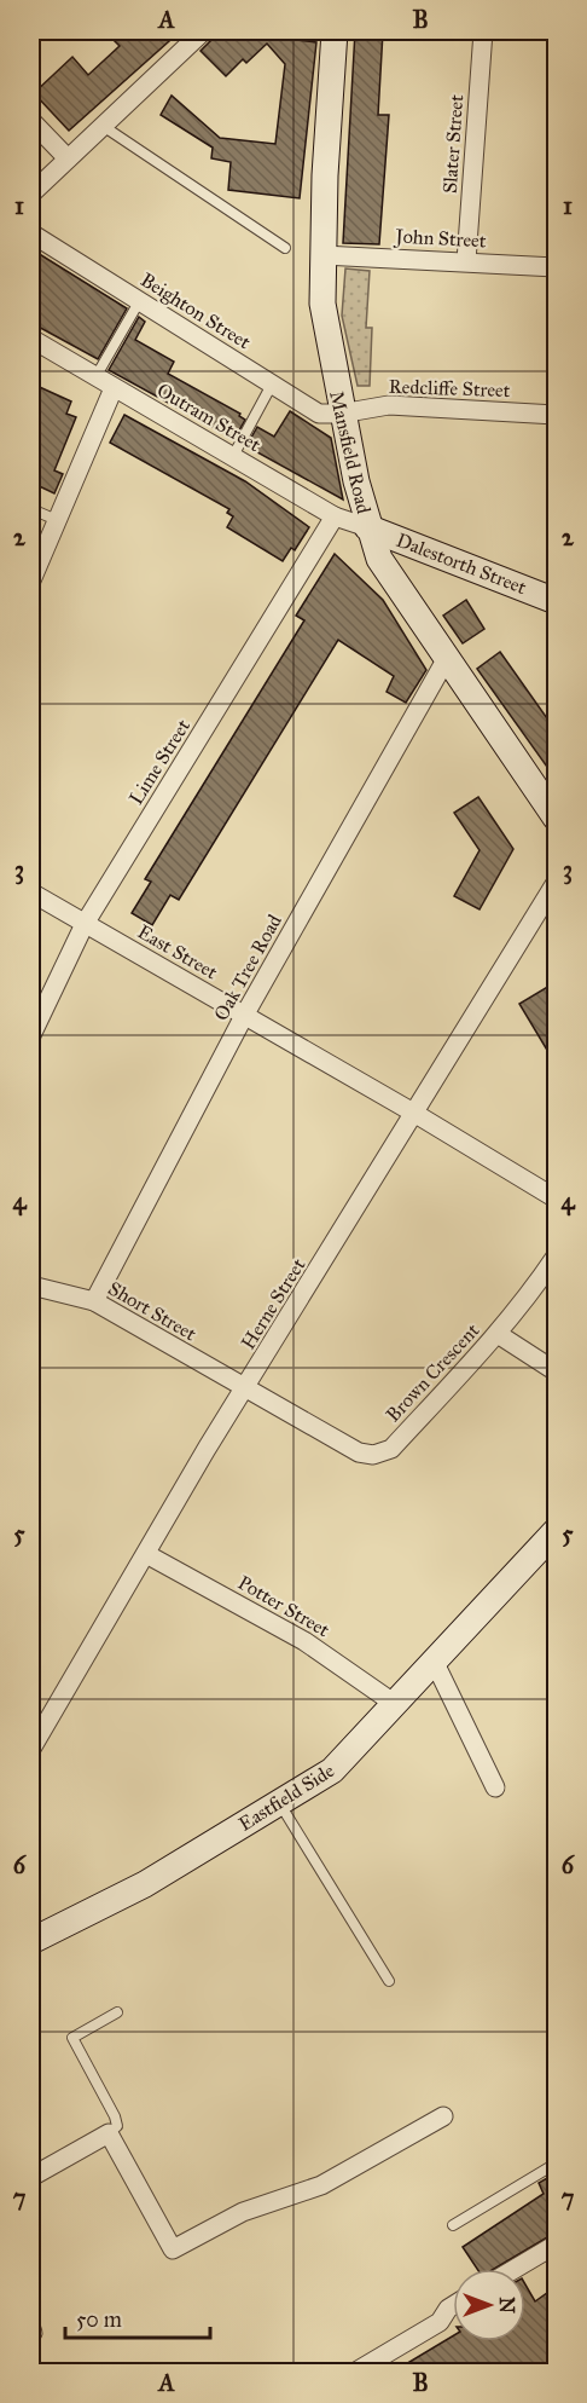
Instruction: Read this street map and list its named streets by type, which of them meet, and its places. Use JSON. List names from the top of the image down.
{
  "streets": {
    "street": [
      "Slater Street",
      "John Street",
      "Beighton Street",
      "Redcliffe Street",
      "Outram Street",
      "Mansfield Road",
      "Dalestorth Street",
      "Lime Street",
      "East Street",
      "Oak Tree Road",
      "Herne Street",
      "Short Street",
      "Brown Crescent",
      "Potter Street",
      "Eastfield Side"
    ]
  },
  "crossings": [
    ["Slater Street", "John Street"],
    ["John Street", "Mansfield Road"],
    ["Beighton Street", "Redcliffe Street"],
    ["Beighton Street", "Mansfield Road"],
    ["Redcliffe Street", "Mansfield Road"],
    ["Outram Street", "Mansfield Road"],
    ["Outram Street", "Dalestorth Street"],
    ["Outram Street", "Lime Street"],
    ["Mansfield Road", "Dalestorth Street"],
    ["Mansfield Road", "Oak Tree Road"],
    ["Lime Street", "East Street"],
    ["East Street", "Oak Tree Road"],
    ["East Street", "Herne Street"],
    ["Oak Tree Road", "Short Street"],
    ["Herne Street", "Short Street"],
    ["Herne Street", "Brown Crescent"],
    ["Herne Street", "Potter Street"],
    ["Short Street", "Brown Crescent"],
    ["Potter Street", "Eastfield Side"]
  ],
  "scale_bar": "50 m",
  "north": "right",
  "grid": {
    "columns": ["A", "B"],
    "rows": [
      "1",
      "2",
      "3",
      "4",
      "5",
      "6",
      "7"
    ]
  }
}
